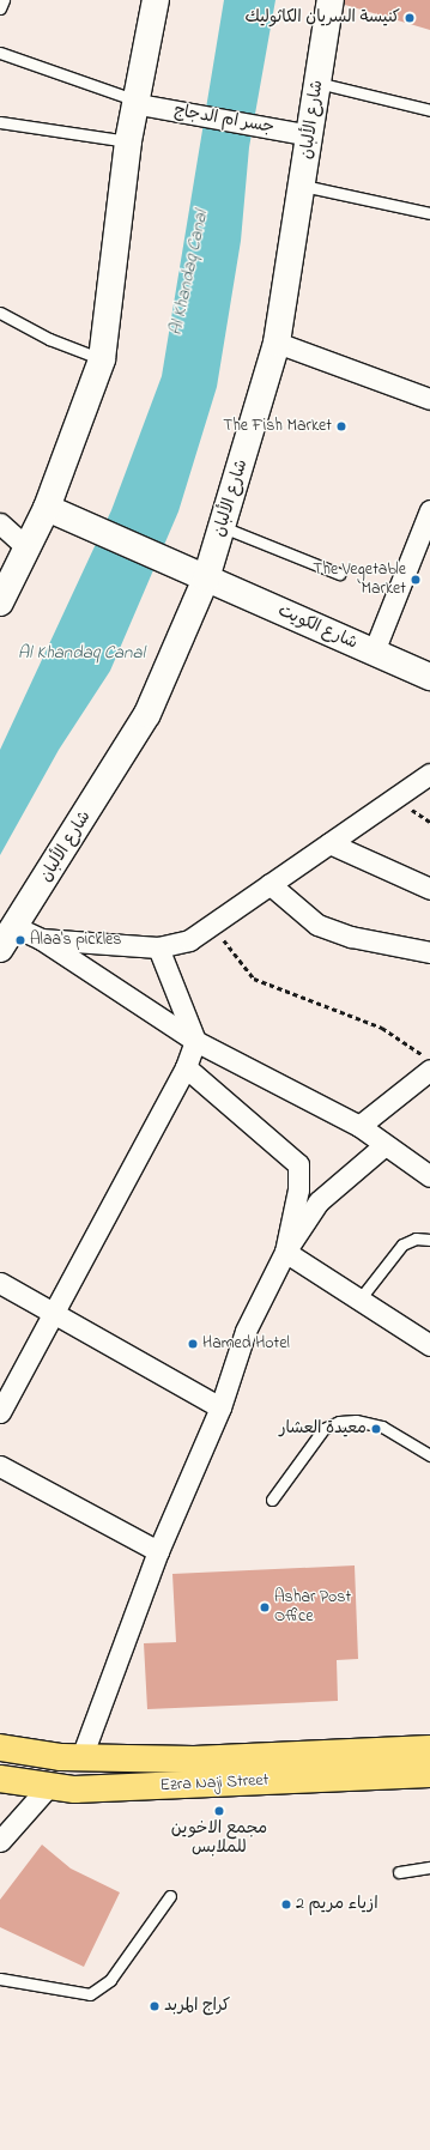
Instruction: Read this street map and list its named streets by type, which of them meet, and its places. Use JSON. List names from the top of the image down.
{
  "streets": {
    "main road": ["شارع الألبان", "شارع الكويت", "Ezra Naji Street"],
    "street": ["جسر ام الدجاج"]
  },
  "crossings": [
    ["جسر ام الدجاج", "شارع الألبان"],
    ["شارع الألبان", "شارع الكويت"]
  ],
  "water": ["Al Khandaq Canal"],
  "places": [
    "كنيسة السريان الكاثوليك",
    "The Fish Market",
    "The Vegetable Market",
    "Alaa's pickles",
    "Hamed Hotel",
    "معيدة العشار",
    "Ashar Post Office",
    "مجمع الاخوين للملابس",
    "ازياء مريم 2",
    "كراج المربد"
  ]
}
